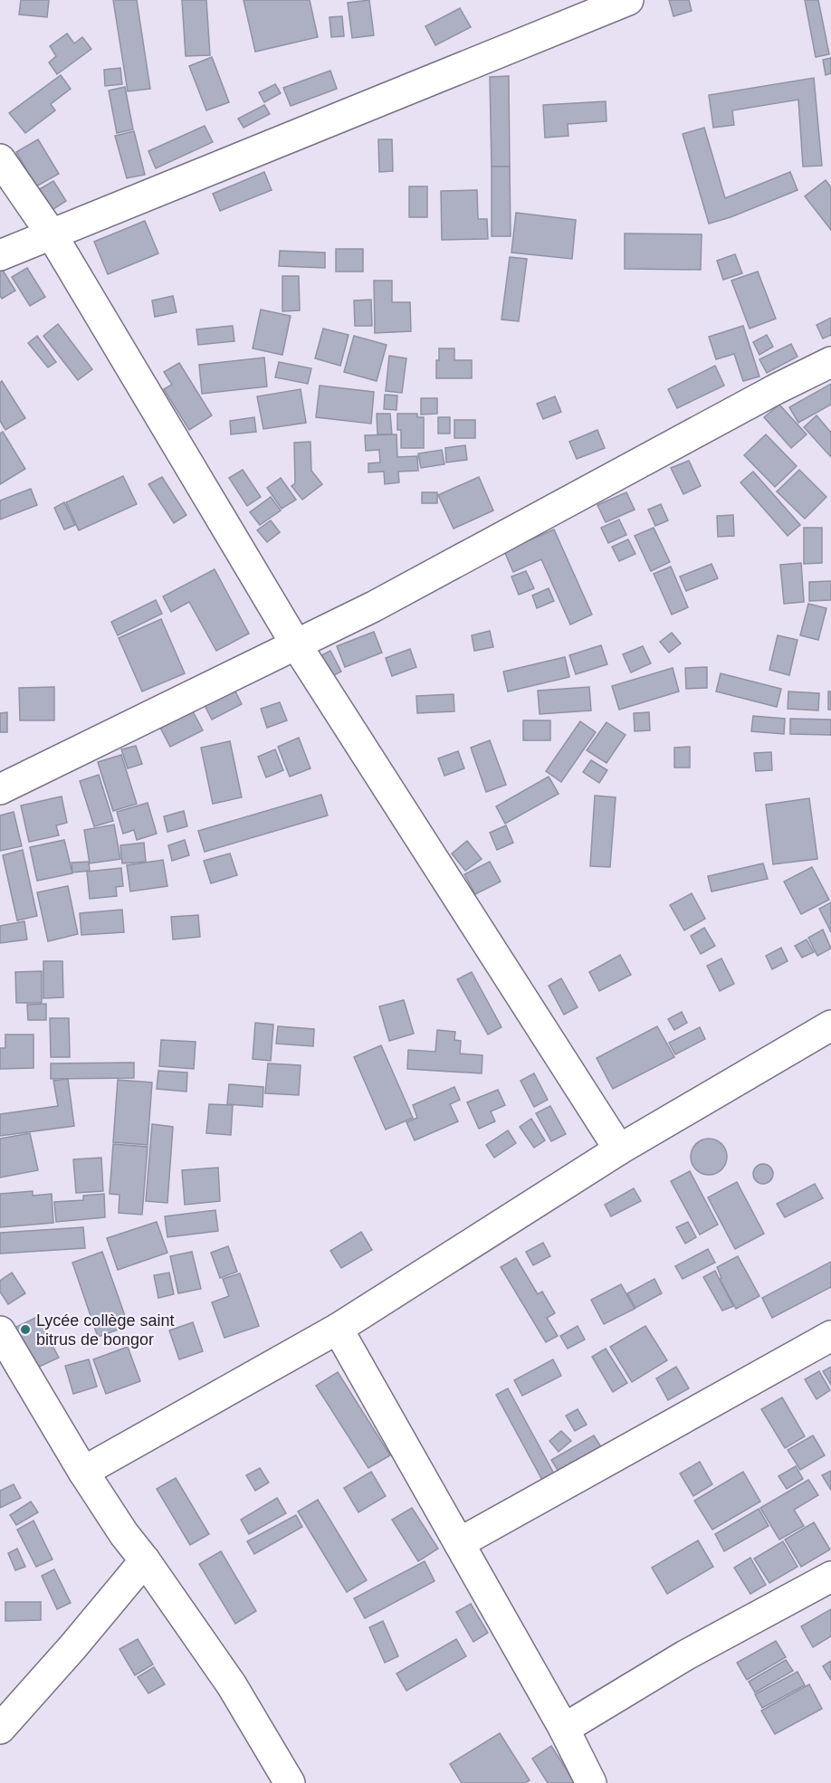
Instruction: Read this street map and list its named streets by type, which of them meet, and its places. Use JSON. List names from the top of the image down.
{
  "places": ["Lycée collège saint bitrus de bongor"]
}
